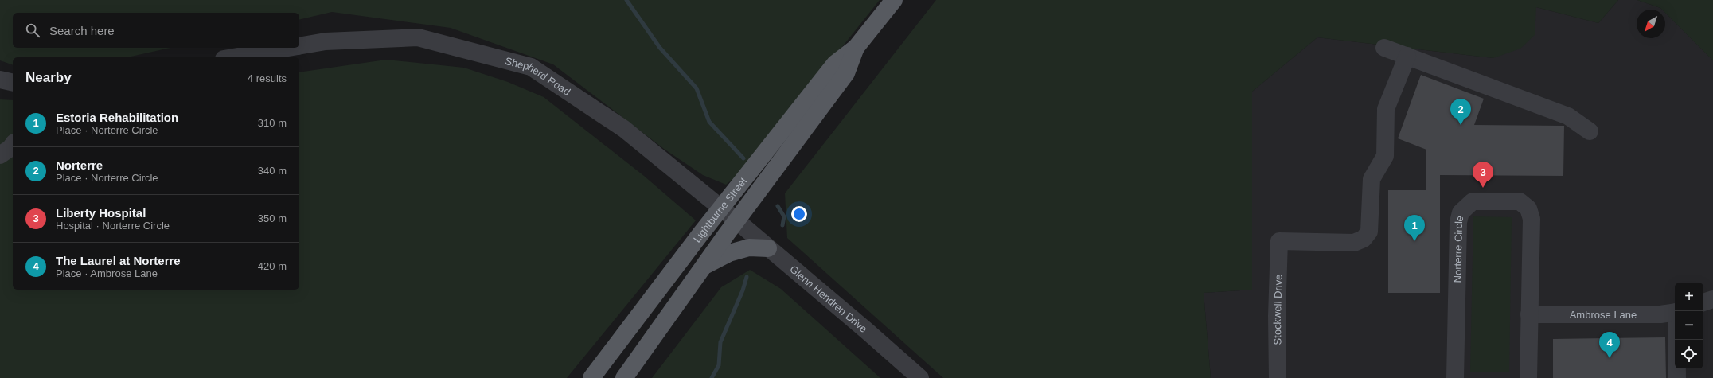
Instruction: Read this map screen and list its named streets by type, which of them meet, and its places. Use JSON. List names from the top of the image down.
{
  "streets": {
    "main road": ["Lightburne Street"],
    "street": [
      "Shepherd Road",
      "Norterre Circle",
      "Glenn Hendren Drive",
      "Stockwell Drive",
      "Ambrose Lane"
    ]
  },
  "crossings": [
    ["Shepherd Road", "Lightburne Street"],
    ["Shepherd Road", "Glenn Hendren Drive"],
    ["Lightburne Street", "Glenn Hendren Drive"],
    ["Norterre Circle", "Ambrose Lane"]
  ],
  "north": "bottom left",
  "page": {
    "search": "Search here",
    "heading": ["Nearby", "4 results"],
    "pins": [
      "2",
      "3",
      "1",
      "4"
    ],
    "list": [
      {
        "mark": "1",
        "name": "Estoria Rehabilitation",
        "note": "Place · Norterre Circle",
        "value": "310 m"
      },
      {
        "mark": "2",
        "name": "Norterre",
        "note": "Place · Norterre Circle",
        "value": "340 m"
      },
      {
        "mark": "3",
        "name": "Liberty Hospital",
        "note": "Hospital · Norterre Circle",
        "value": "350 m"
      },
      {
        "mark": "4",
        "name": "The Laurel at Norterre",
        "note": "Place · Ambrose Lane",
        "value": "420 m"
      }
    ],
    "map_buttons": ["+", "−"]
  }
}
